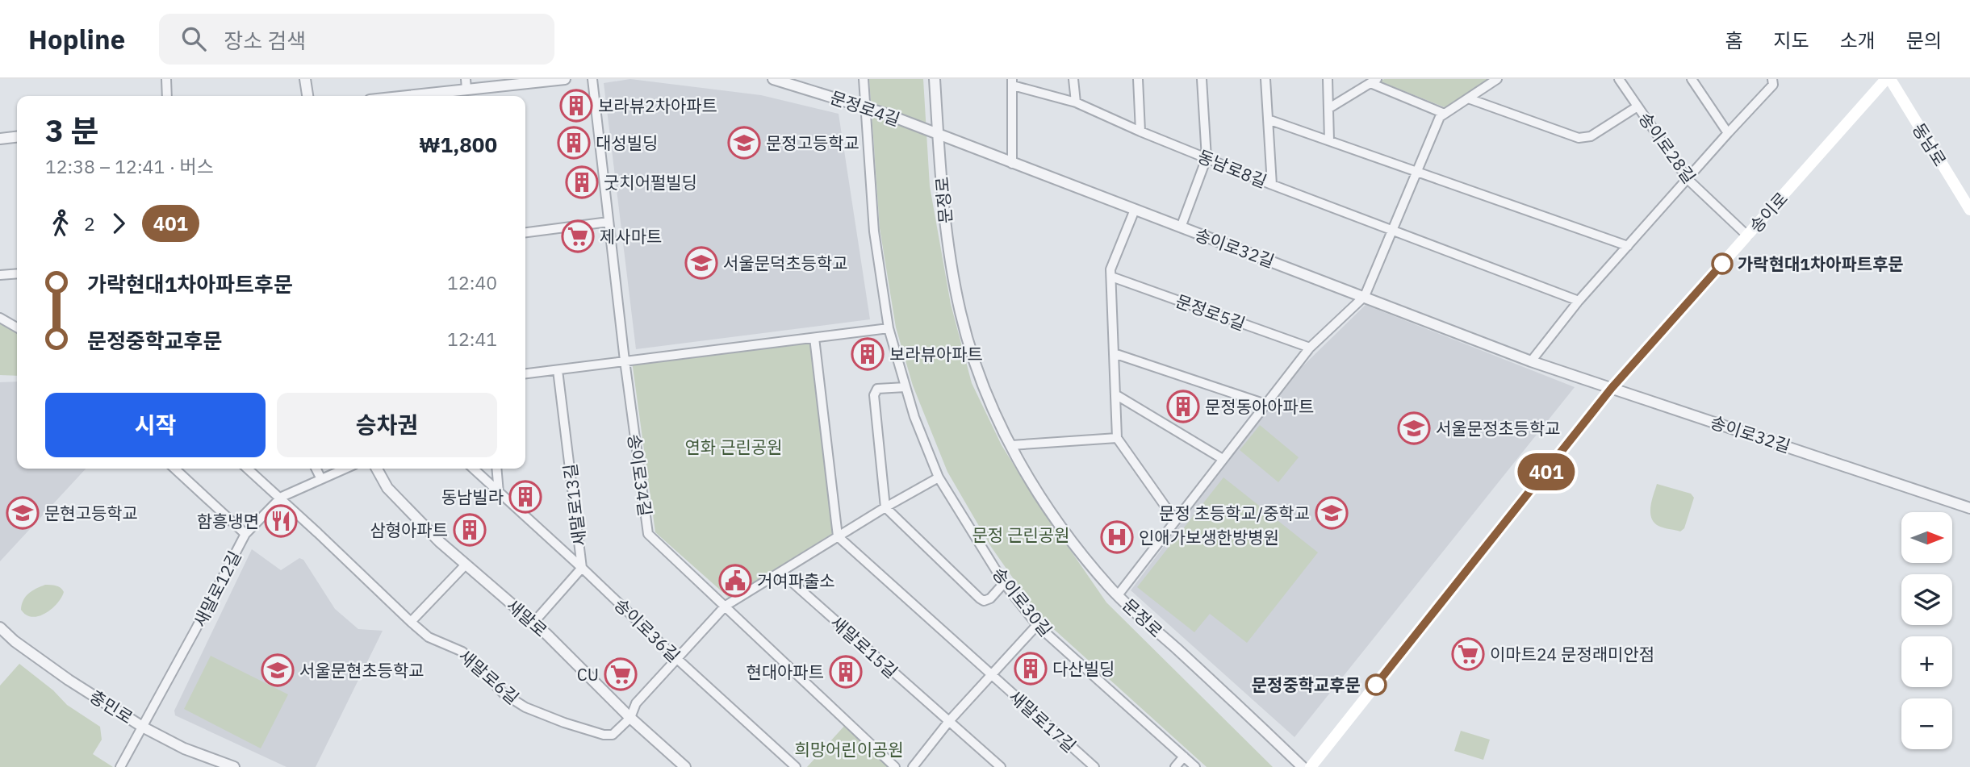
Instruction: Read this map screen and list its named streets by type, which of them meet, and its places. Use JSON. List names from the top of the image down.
{
  "streets": {
    "main road": ["동남로", "송이로"],
    "street": [
      "문정로4길",
      "송이로28길",
      "동남로8길",
      "문정로",
      "송이로32길",
      "문정로5길",
      "송이로34길",
      "새말로13길",
      "새말로12길",
      "송이로30길",
      "새말로",
      "송이로36길",
      "새말로15길",
      "새말로6길",
      "충민로",
      "새말로17길"
    ]
  },
  "crossings": [
    ["문정로4길", "문정로"],
    ["문정로4길", "송이로32길"],
    ["문정로4길", "송이로30길"],
    ["동남로", "송이로"],
    ["송이로28길", "송이로"],
    ["문정로", "송이로32길"],
    ["송이로", "송이로32길"],
    ["새말로13길", "새말로"],
    ["새말로13길", "송이로36길"],
    ["새말로12길", "새말로6길"],
    ["새말로12길", "충민로"],
    ["새말로", "새말로6길"]
  ],
  "parks": ["연화 근린공원", "문정 근린공원", "희망어린이공원"],
  "places": {
    "building": [
      "보라뷰2차아파트",
      "대성빌딩",
      "굿치어펄빌딩",
      "보라뷰아파트",
      "문정동아아파트",
      "동남빌라",
      "삼형아파트",
      "다산빌딩",
      "현대아파트"
    ],
    "school or university": [
      "문정고등학교",
      "서울문덕초등학교",
      "서울문정초등학교",
      "문현고등학교",
      "문정 초등학교/중학교",
      "서울문현초등학교"
    ],
    "supermarket": ["제사마트", "이마트24 문정래미안점", "CU"],
    "other": ["가락현대1차아파트후문", "문정중학교후문"],
    "restaurant": ["함흥냉면"],
    "hospital": ["인애가보생한방병원"],
    "public building": ["거여파출소"]
  },
  "lines": ["bus line 401"],
  "north": "right",
  "page": {
    "header": "Hopline",
    "search": "장소 검색",
    "nav": [
      "홈",
      "지도",
      "소개",
      "문의"
    ],
    "on_map": "401",
    "heading": ["3 분", "12:38 – 12:41 · 버스", "₩1,800"],
    "legs": ["2", "401"],
    "list": [
      {
        "name": "가락현대1차아파트후문",
        "value": "12:40"
      },
      {
        "name": "문정중학교후문",
        "value": "12:41"
      }
    ],
    "buttons": ["시작", "승차권"],
    "map_buttons": ["+", "−"]
  }
}
